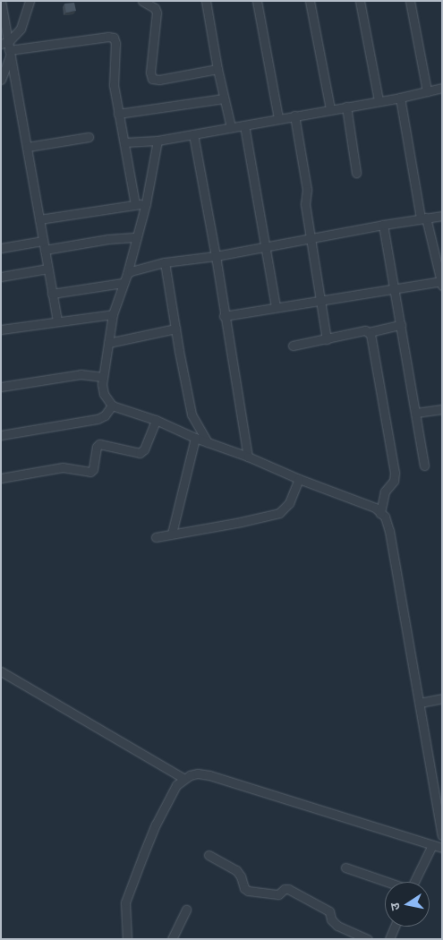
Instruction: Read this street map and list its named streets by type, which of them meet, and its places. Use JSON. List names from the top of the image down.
{
  "north": "left"
}
